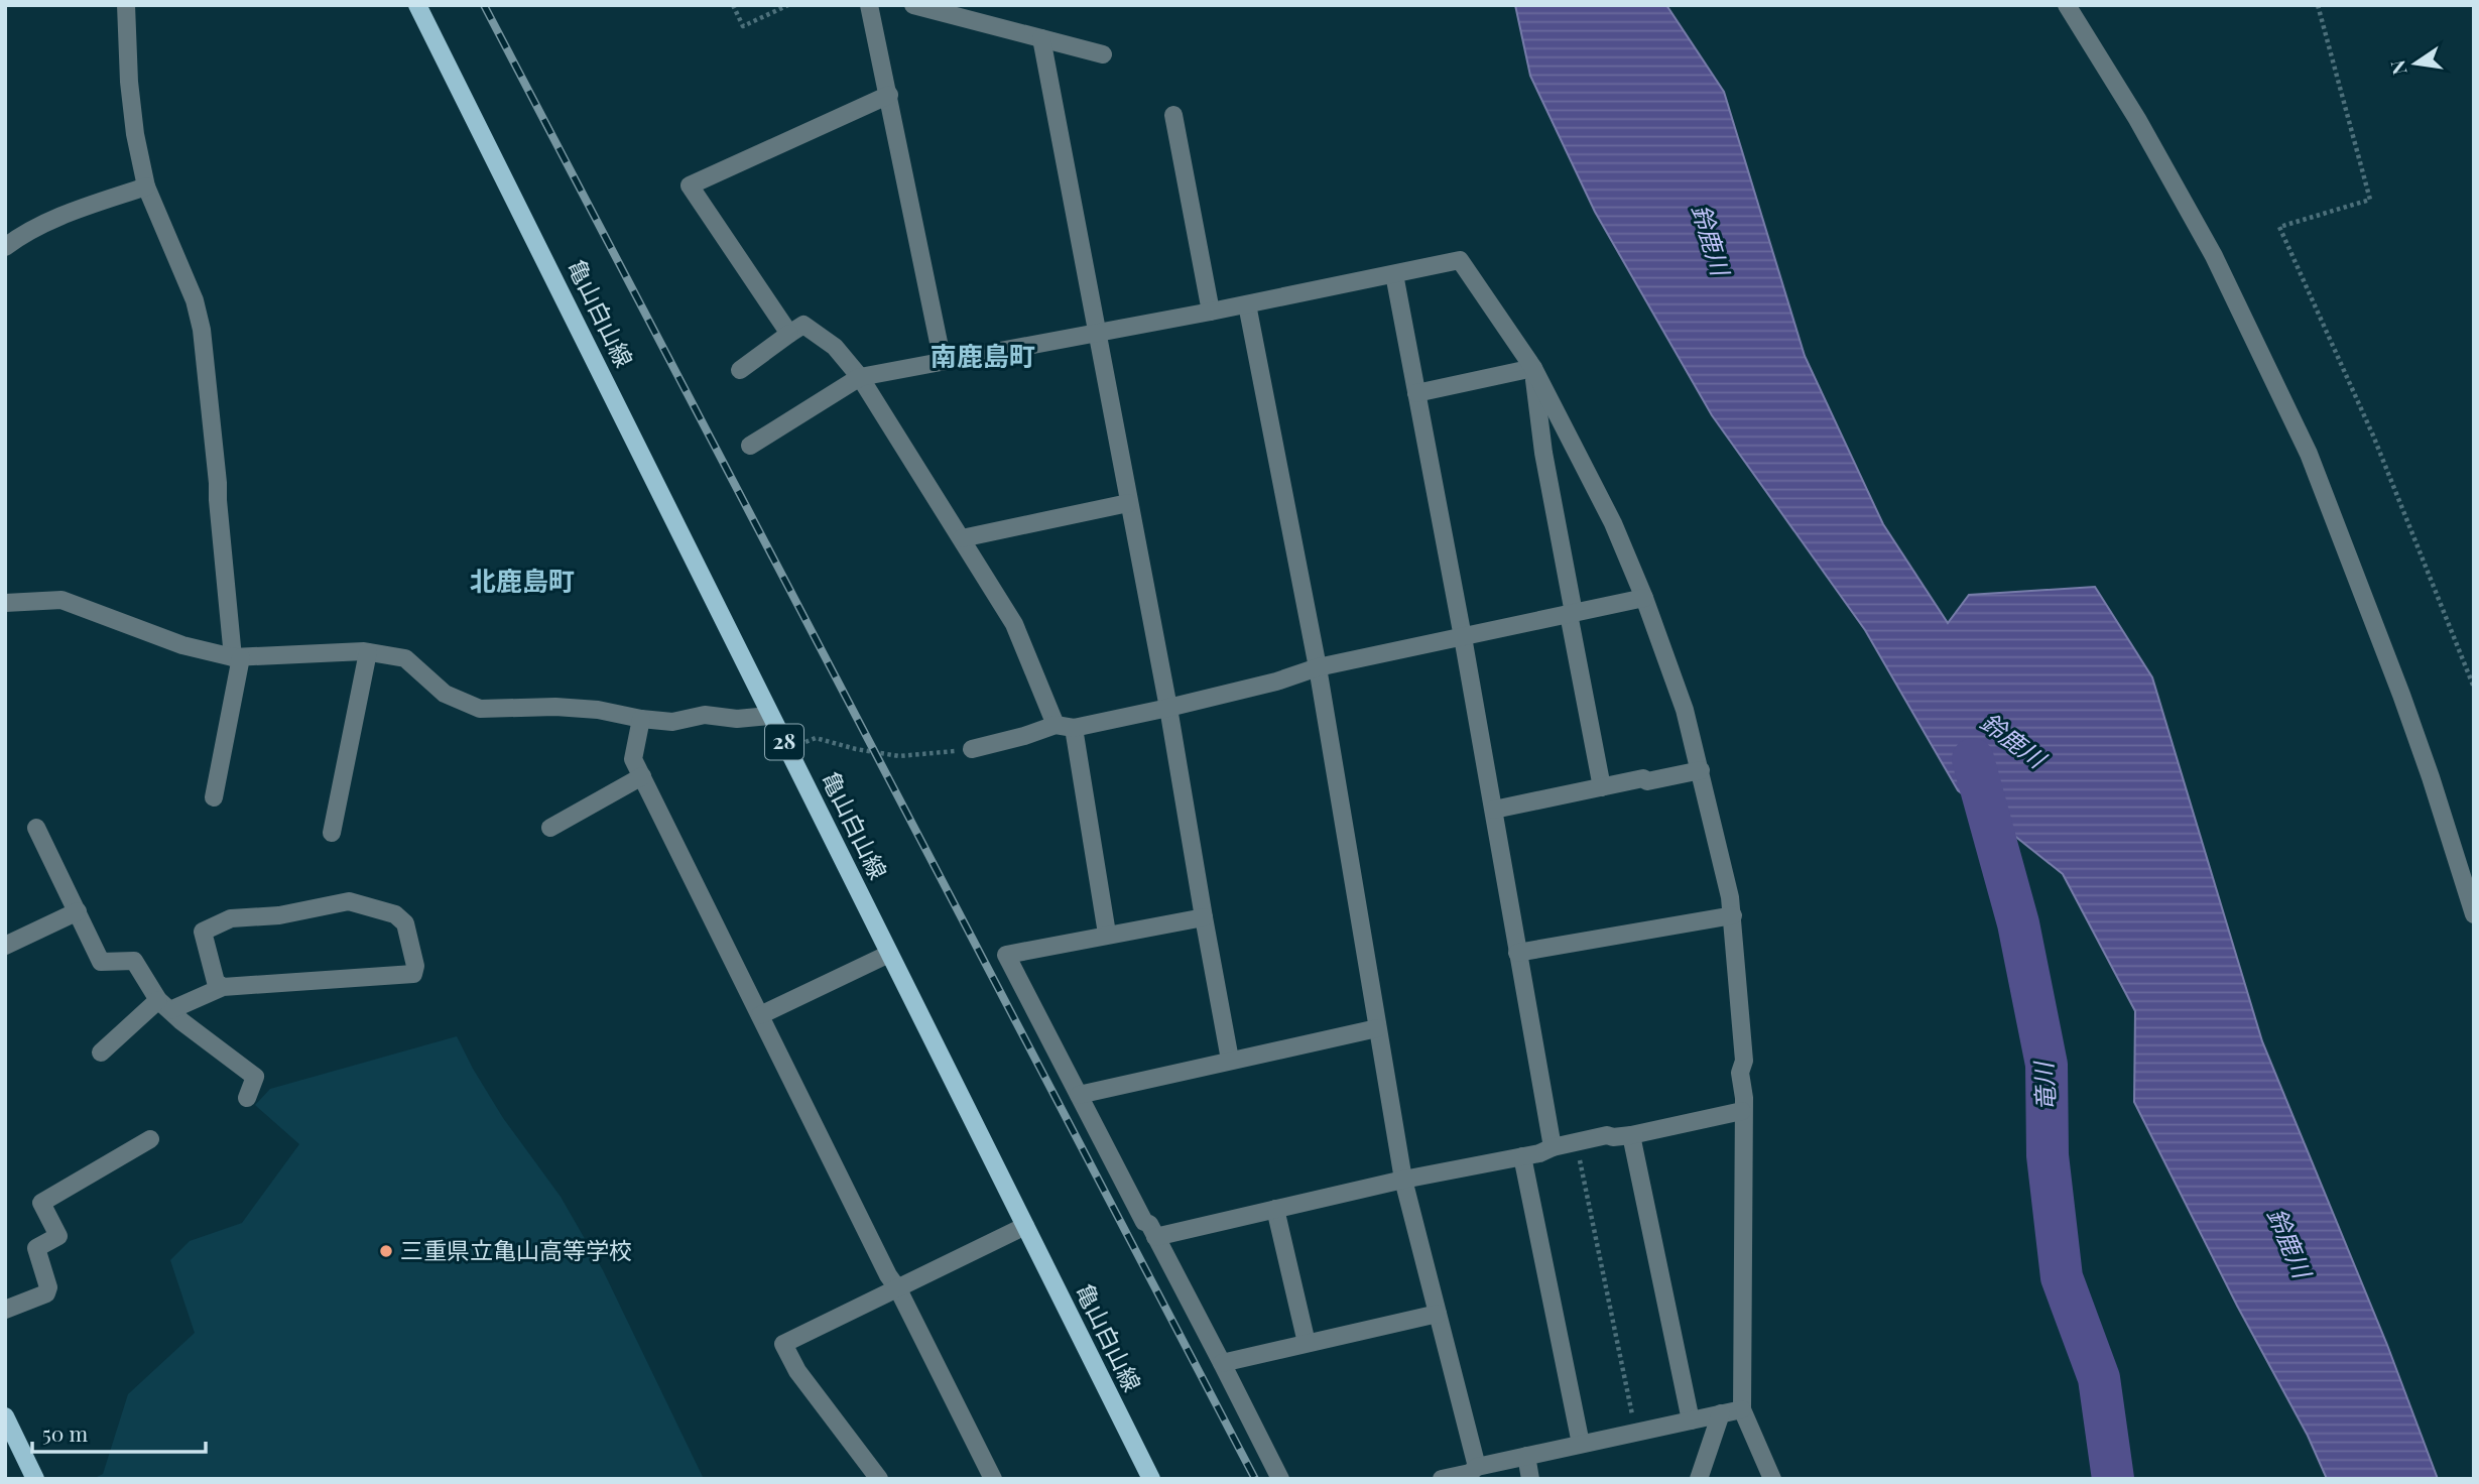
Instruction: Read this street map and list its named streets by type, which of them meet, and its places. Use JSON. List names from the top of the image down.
{
  "streets": {
    "main road": ["亀山白山線", "28"]
  },
  "districts": ["南鹿島町", "北鹿島町"],
  "water": ["鈴鹿川", "竜川"],
  "places": ["三重県立亀山高等学校"],
  "scale_bar": "50 m",
  "north": "left"
}
